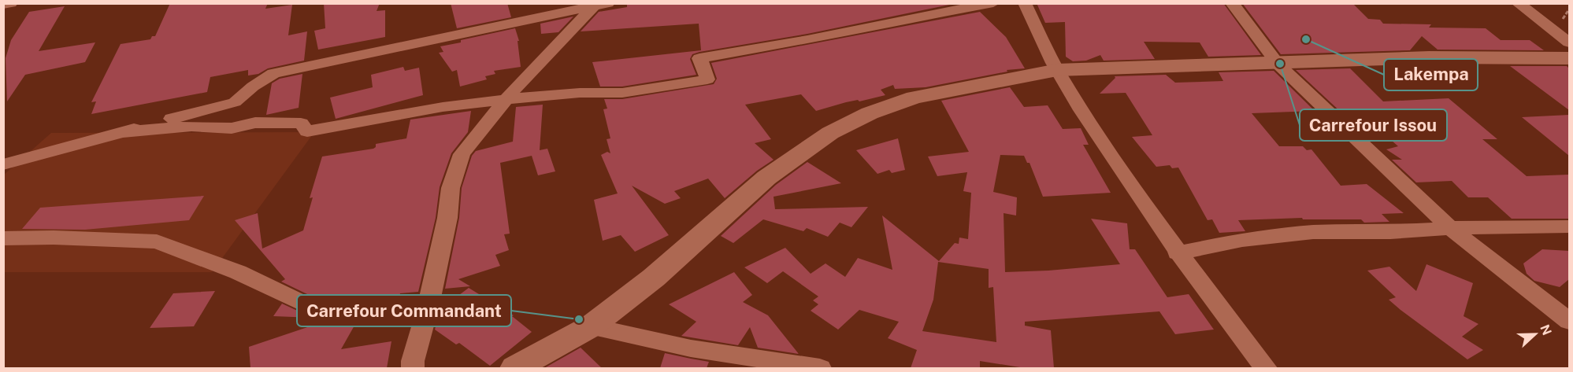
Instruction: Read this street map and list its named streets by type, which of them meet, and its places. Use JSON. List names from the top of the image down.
{
  "places": ["Lakempa", "Carrefour Issou", "Carrefour Commandant"],
  "north": "right"
}
